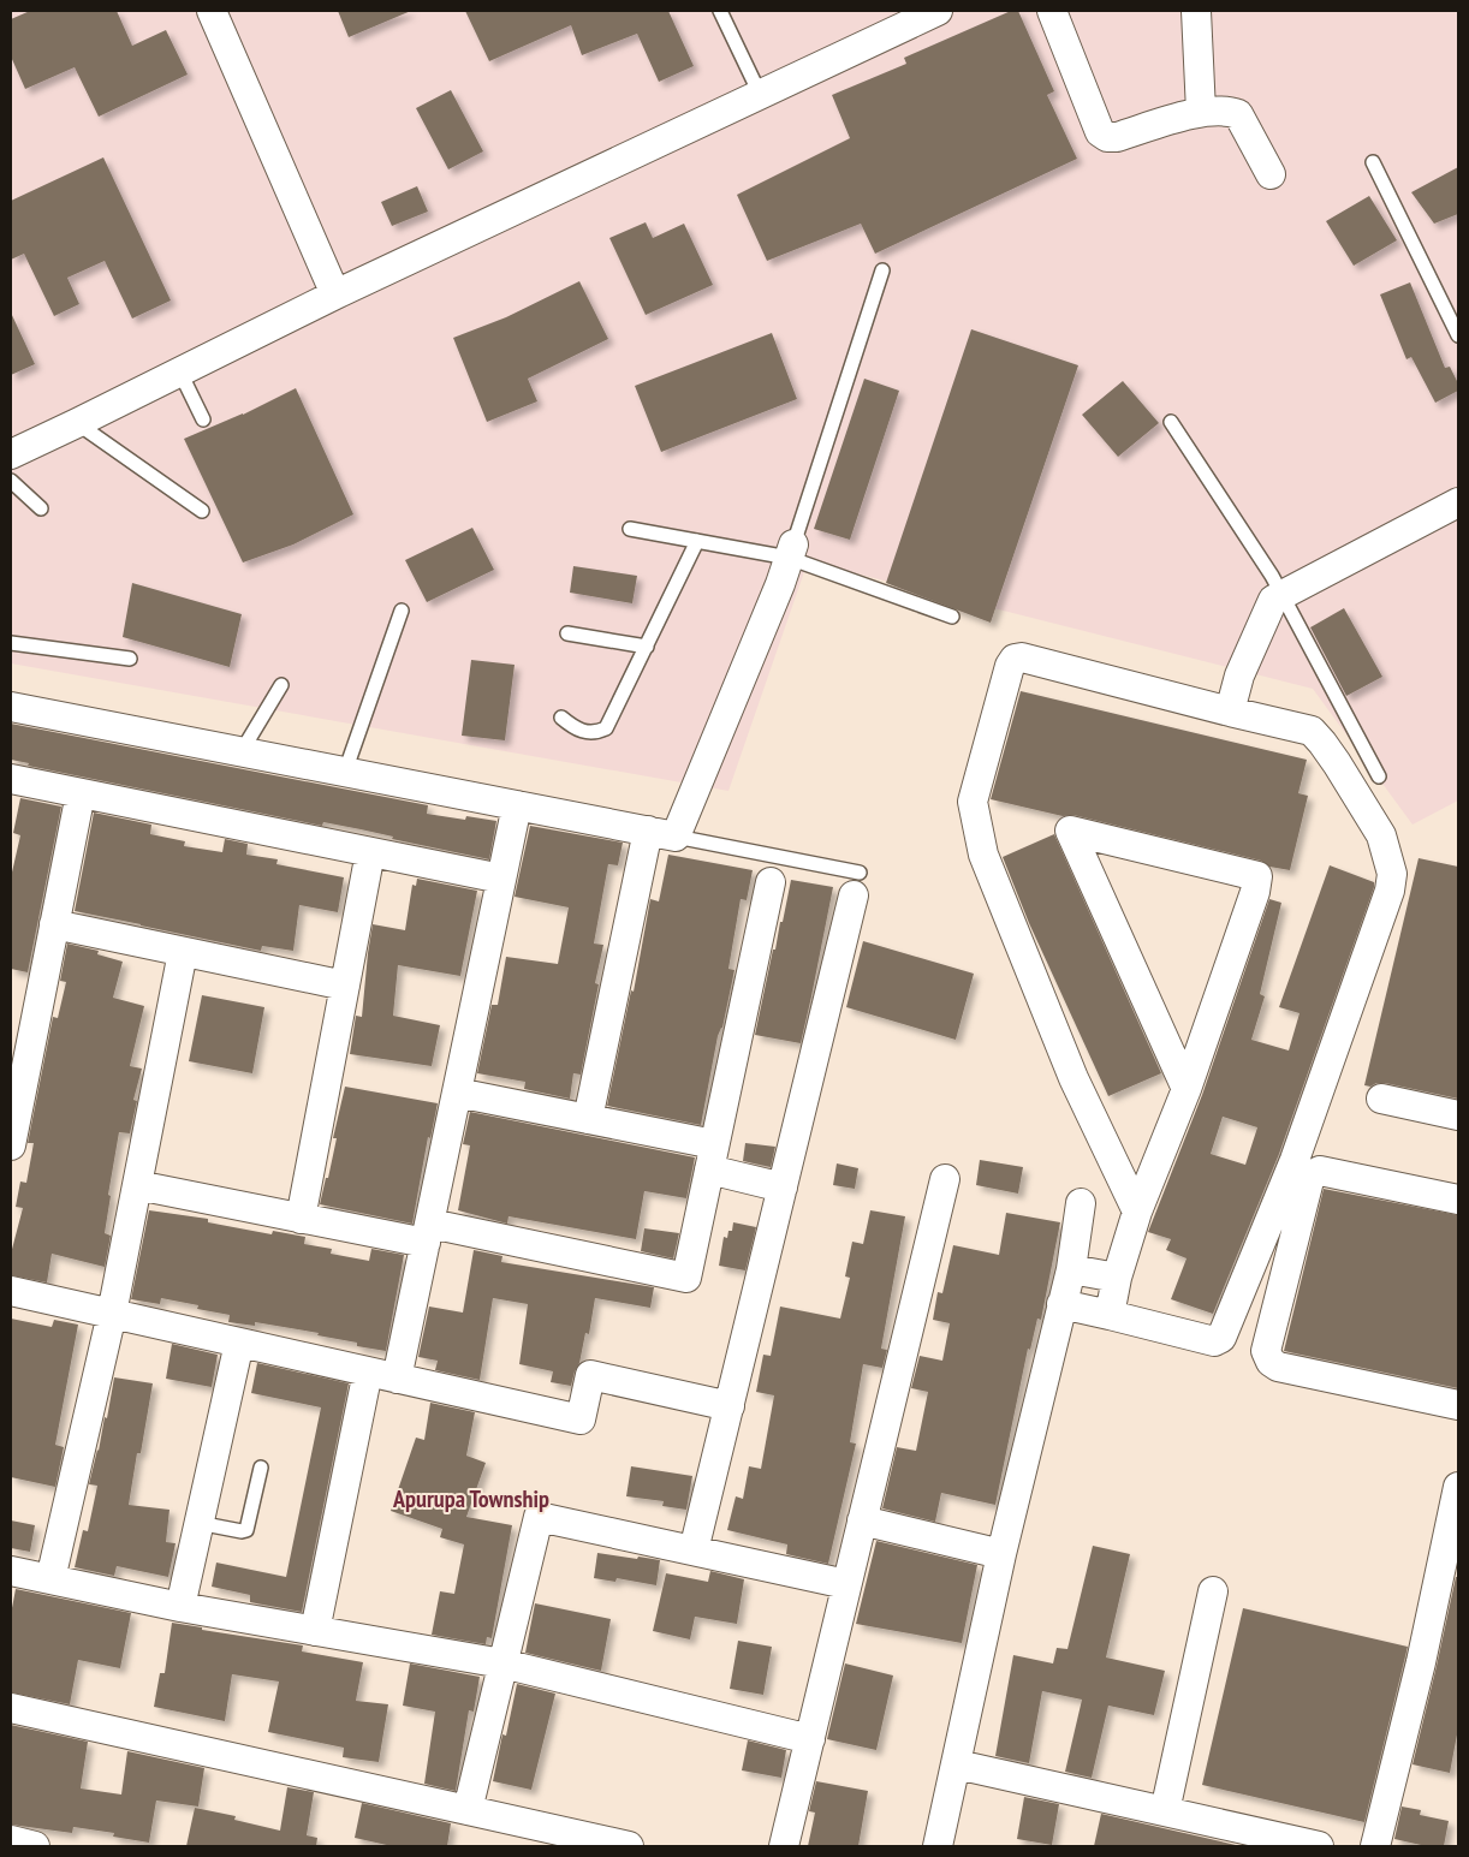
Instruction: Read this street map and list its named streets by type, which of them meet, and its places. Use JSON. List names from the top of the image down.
{
  "districts": ["Apurupa Township"]
}
